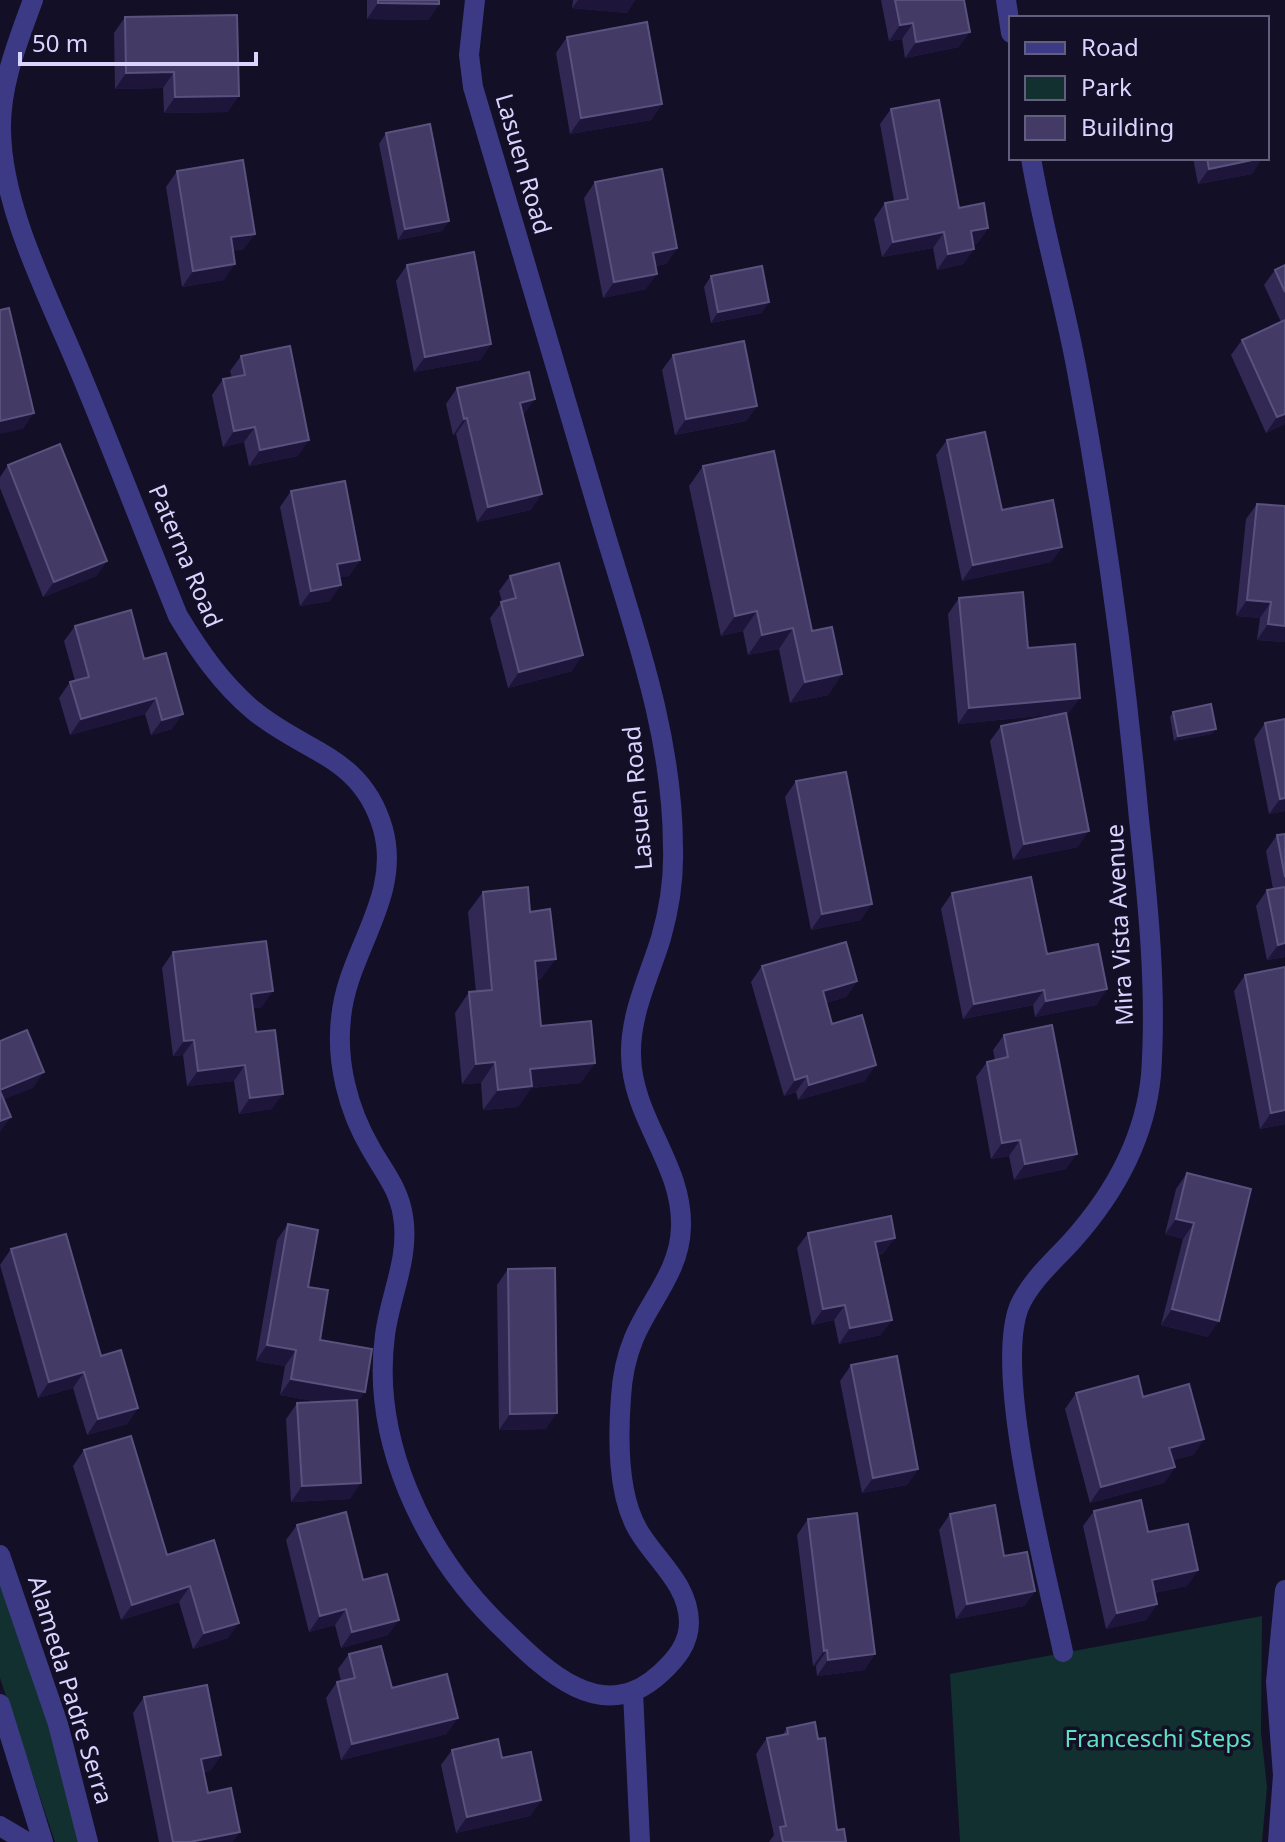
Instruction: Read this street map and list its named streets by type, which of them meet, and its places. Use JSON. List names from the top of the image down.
{
  "streets": {
    "street": [
      "Lasuen Road",
      "Paterna Road",
      "Mira Vista Avenue",
      "Alameda Padre Serra"
    ]
  },
  "crossings": [
    ["Lasuen Road", "Paterna Road"]
  ],
  "parks": ["Franceschi Steps"],
  "legend": ["Road", "Park", "Building"],
  "scale_bar": "50 m"
}
